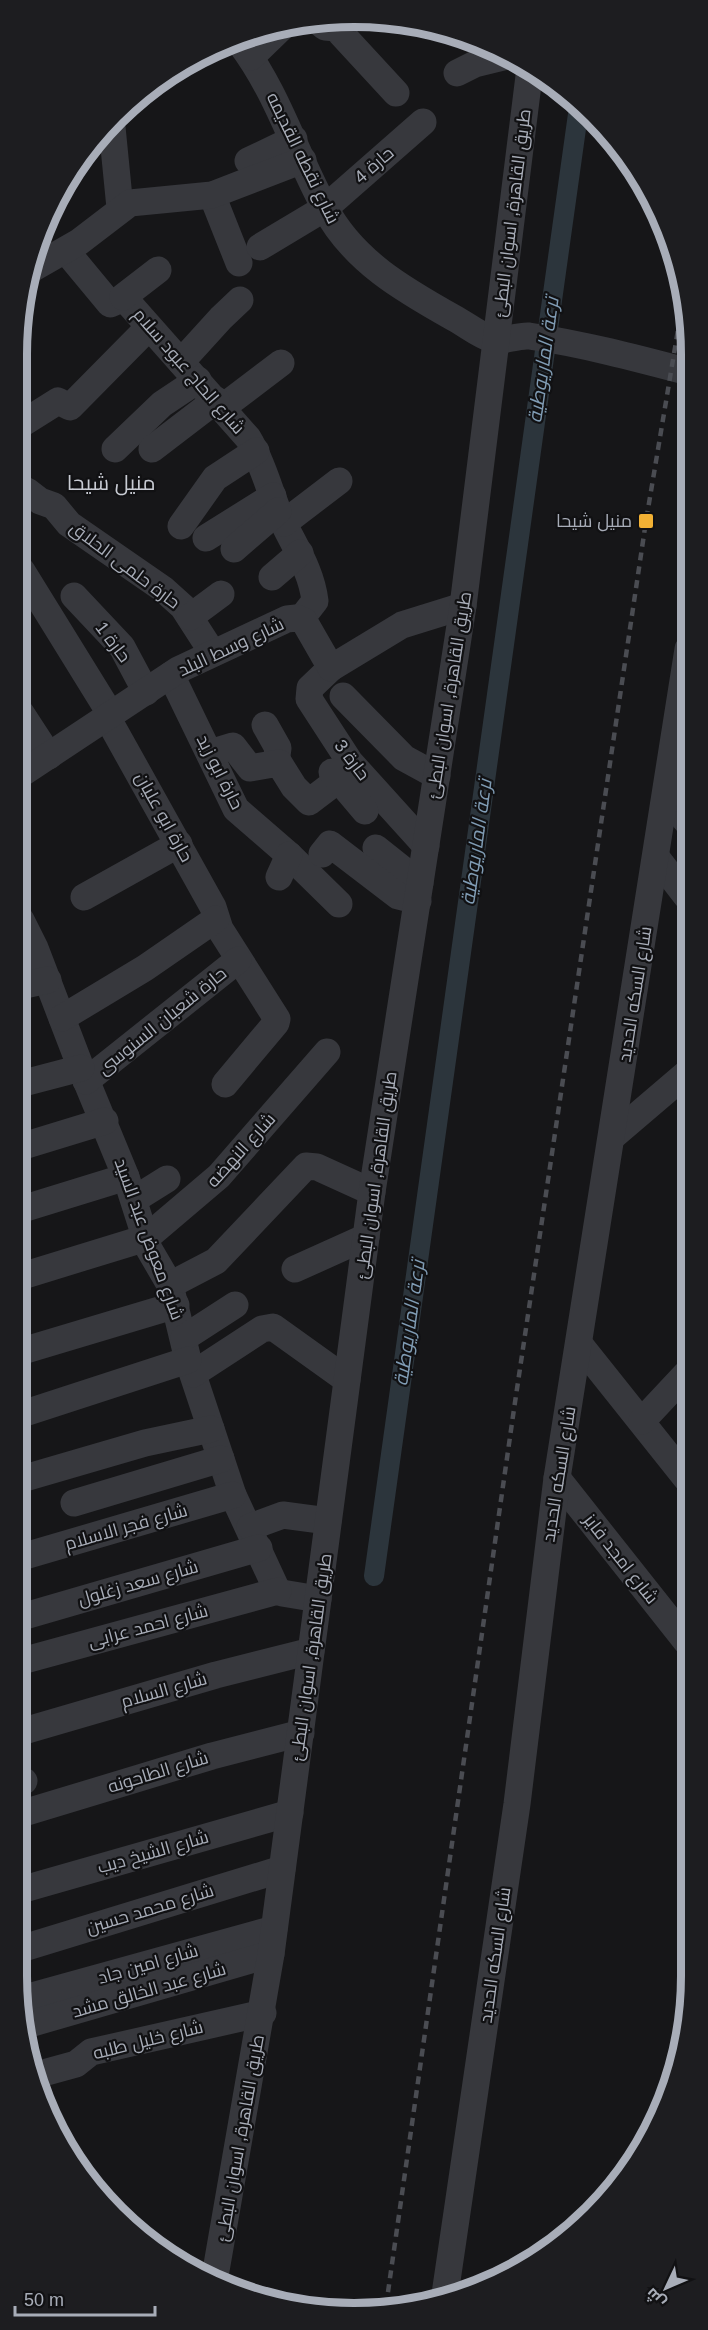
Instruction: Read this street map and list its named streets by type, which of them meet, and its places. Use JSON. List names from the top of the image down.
{
  "streets": {
    "street": [
      "شارع نقطه القديمه",
      "حارة 4",
      "طريق القاهرة, اسوان البطئ",
      "شارع الحاج عبود سلام",
      "حارة حلمى الحلاق",
      "حارة 1",
      "شارع وسط البلد",
      "حارة 3",
      "حارة ابو زيد",
      "حارة ابو عليان",
      "شارع السكه الحديد",
      "حارة شعبان السنوسى",
      "شارع النهضه",
      "شارع معوض عبد السيد",
      "شارع فجر الاسلام",
      "شارع امجد فايز",
      "شارع سعد زغلول",
      "شارع احمد عرابى",
      "شارع السلام",
      "شارع الطاحونه",
      "شارع الشيخ ديب",
      "شارع محمد حسين",
      "شارع امين جاد",
      "شارع عبد الخالق مشد",
      "شارع خليل طلبه"
    ]
  },
  "crossings": [
    ["شارع نقطه القديمه", "حارة 4"],
    ["شارع نقطه القديمه", "طريق القاهرة, اسوان البطئ"],
    ["طريق القاهرة, اسوان البطئ", "حارة 3"],
    ["طريق القاهرة, اسوان البطئ", "شارع سعد زغلول"],
    ["طريق القاهرة, اسوان البطئ", "شارع السلام"],
    ["طريق القاهرة, اسوان البطئ", "شارع الطاحونه"],
    ["طريق القاهرة, اسوان البطئ", "شارع الشيخ ديب"],
    ["طريق القاهرة, اسوان البطئ", "شارع محمد حسين"],
    ["طريق القاهرة, اسوان البطئ", "شارع امين جاد"],
    ["طريق القاهرة, اسوان البطئ", "شارع عبد الخالق مشد"],
    ["طريق القاهرة, اسوان البطئ", "شارع خليل طلبه"],
    ["شارع الحاج عبود سلام", "شارع وسط البلد"],
    ["حارة حلمى الحلاق", "شارع وسط البلد"],
    ["حارة 1", "شارع وسط البلد"],
    ["شارع وسط البلد", "حارة 3"],
    ["شارع وسط البلد", "حارة ابو زيد"],
    ["شارع وسط البلد", "حارة ابو عليان"],
    ["حارة ابو عليان", "حارة شعبان السنوسى"],
    ["شارع السكه الحديد", "شارع امجد فايز"],
    ["حارة شعبان السنوسى", "شارع معوض عبد السيد"],
    ["شارع النهضه", "شارع معوض عبد السيد"],
    ["شارع معوض عبد السيد", "شارع فجر الاسلام"],
    ["شارع معوض عبد السيد", "شارع سعد زغلول"],
    ["شارع معوض عبد السيد", "شارع احمد عرابى"],
    ["شارع امين جاد", "شارع عبد الخالق مشد"]
  ],
  "districts": ["منيل شيحا"],
  "water": ["ترعة الماريوطية"],
  "places": {
    "transit": ["منيل شيحا"]
  },
  "scale_bar": "50 m",
  "north": "bottom left"
}
